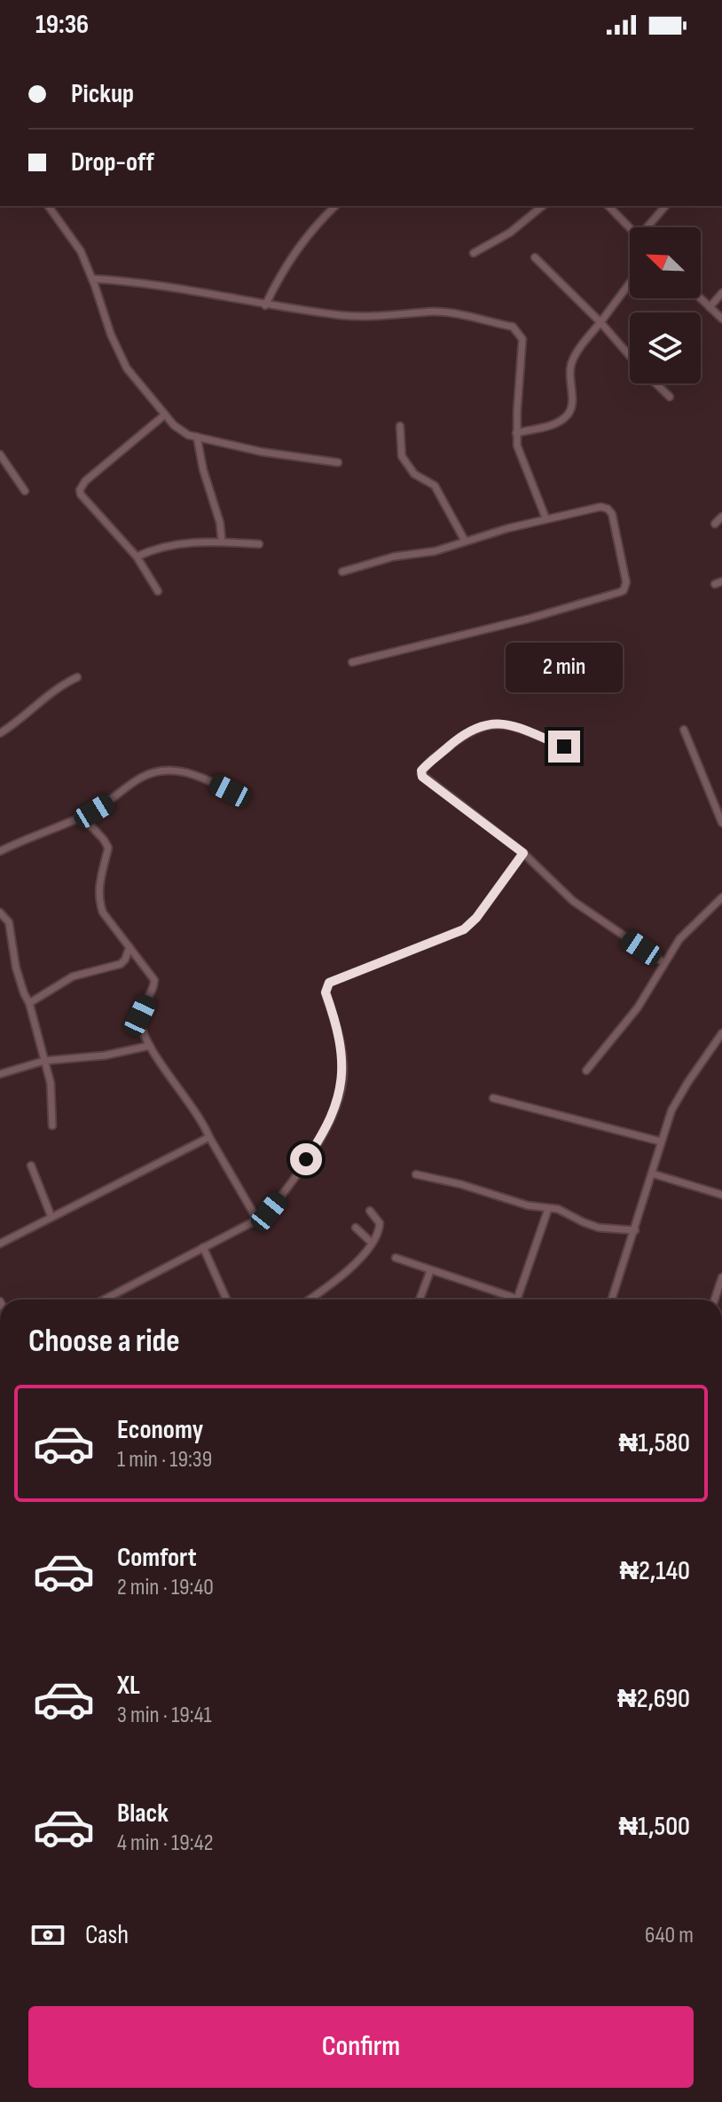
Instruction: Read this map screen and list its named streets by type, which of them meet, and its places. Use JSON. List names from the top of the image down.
{
  "north": "top left",
  "page": {
    "status": "19:36",
    "banner": ["Pickup", "Drop-off"],
    "bubble": "2 min",
    "heading": "Choose a ride",
    "list": [
      {
        "name": "Economy",
        "note": "1 min · 19:39",
        "value": "₦1,580"
      },
      {
        "name": "Comfort",
        "note": "2 min · 19:40",
        "value": "₦2,140"
      },
      {
        "name": "XL",
        "note": "3 min · 19:41",
        "value": "₦2,690"
      },
      {
        "name": "Black",
        "note": "4 min · 19:42",
        "value": "₦1,500"
      }
    ],
    "pay": ["Cash", "640 m"],
    "buttons": "Confirm"
  }
}
